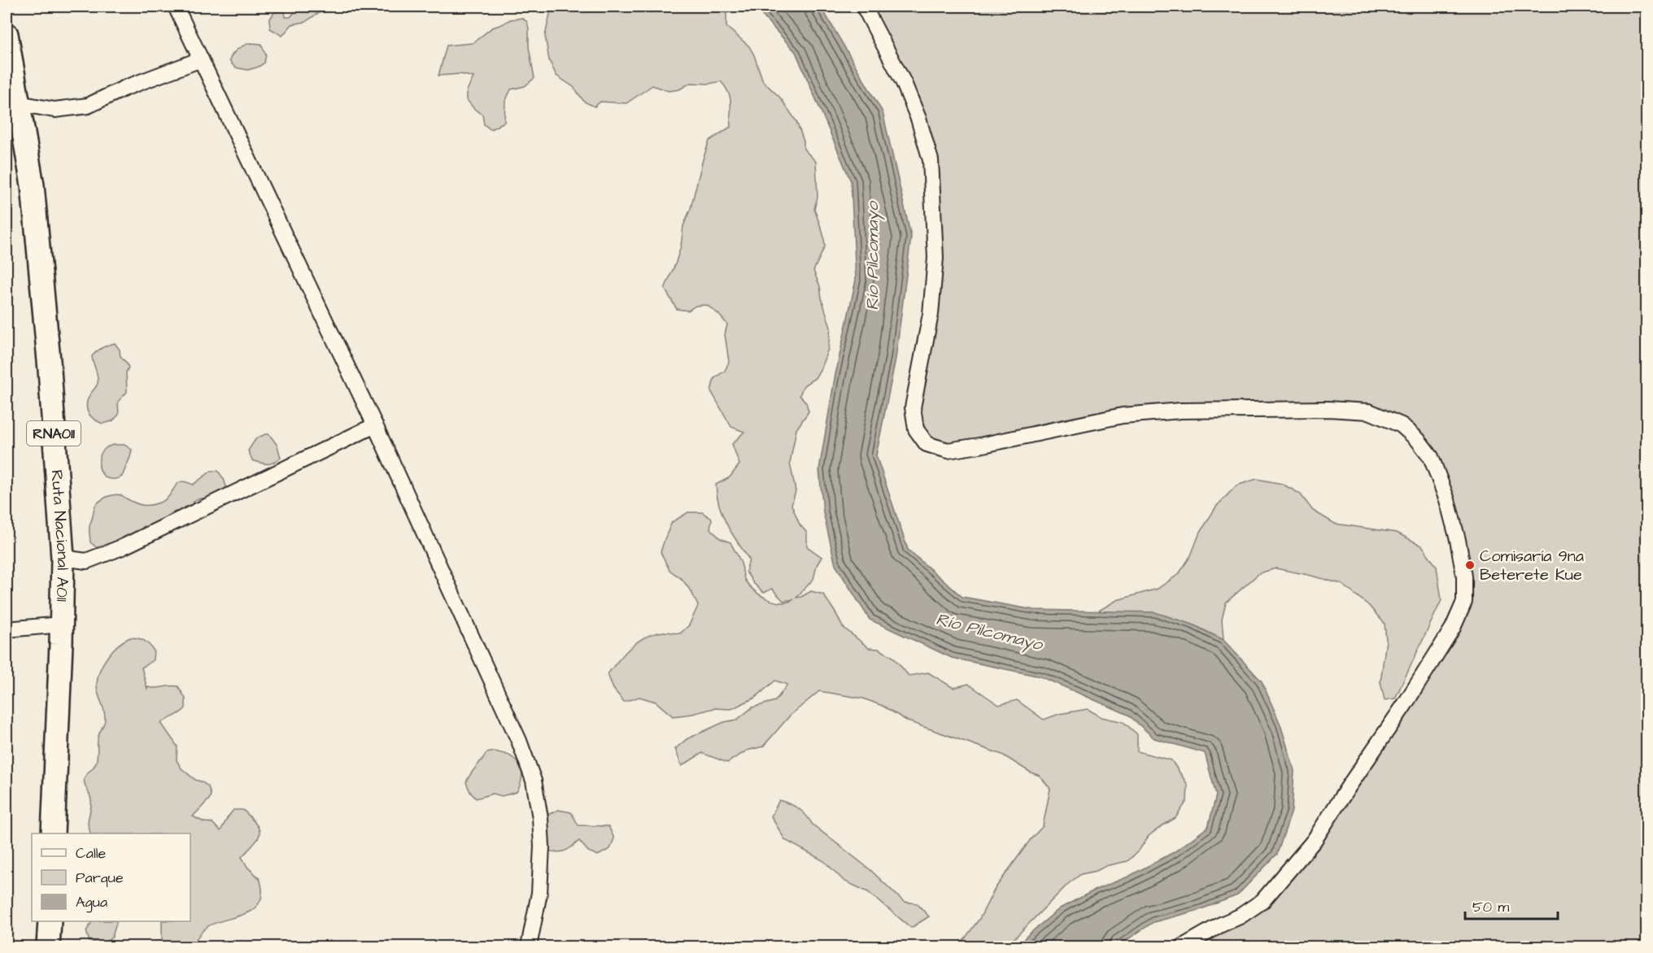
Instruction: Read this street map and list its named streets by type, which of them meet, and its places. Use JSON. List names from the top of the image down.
{
  "streets": {
    "main road": ["RNA011", "Ruta Nacional A011"]
  },
  "water": ["Río Pilcomayo"],
  "places": ["Comisaría 9na Beterete Kue"],
  "legend": ["Calle", "Parque", "Agua"],
  "scale_bar": "50 m"
}
